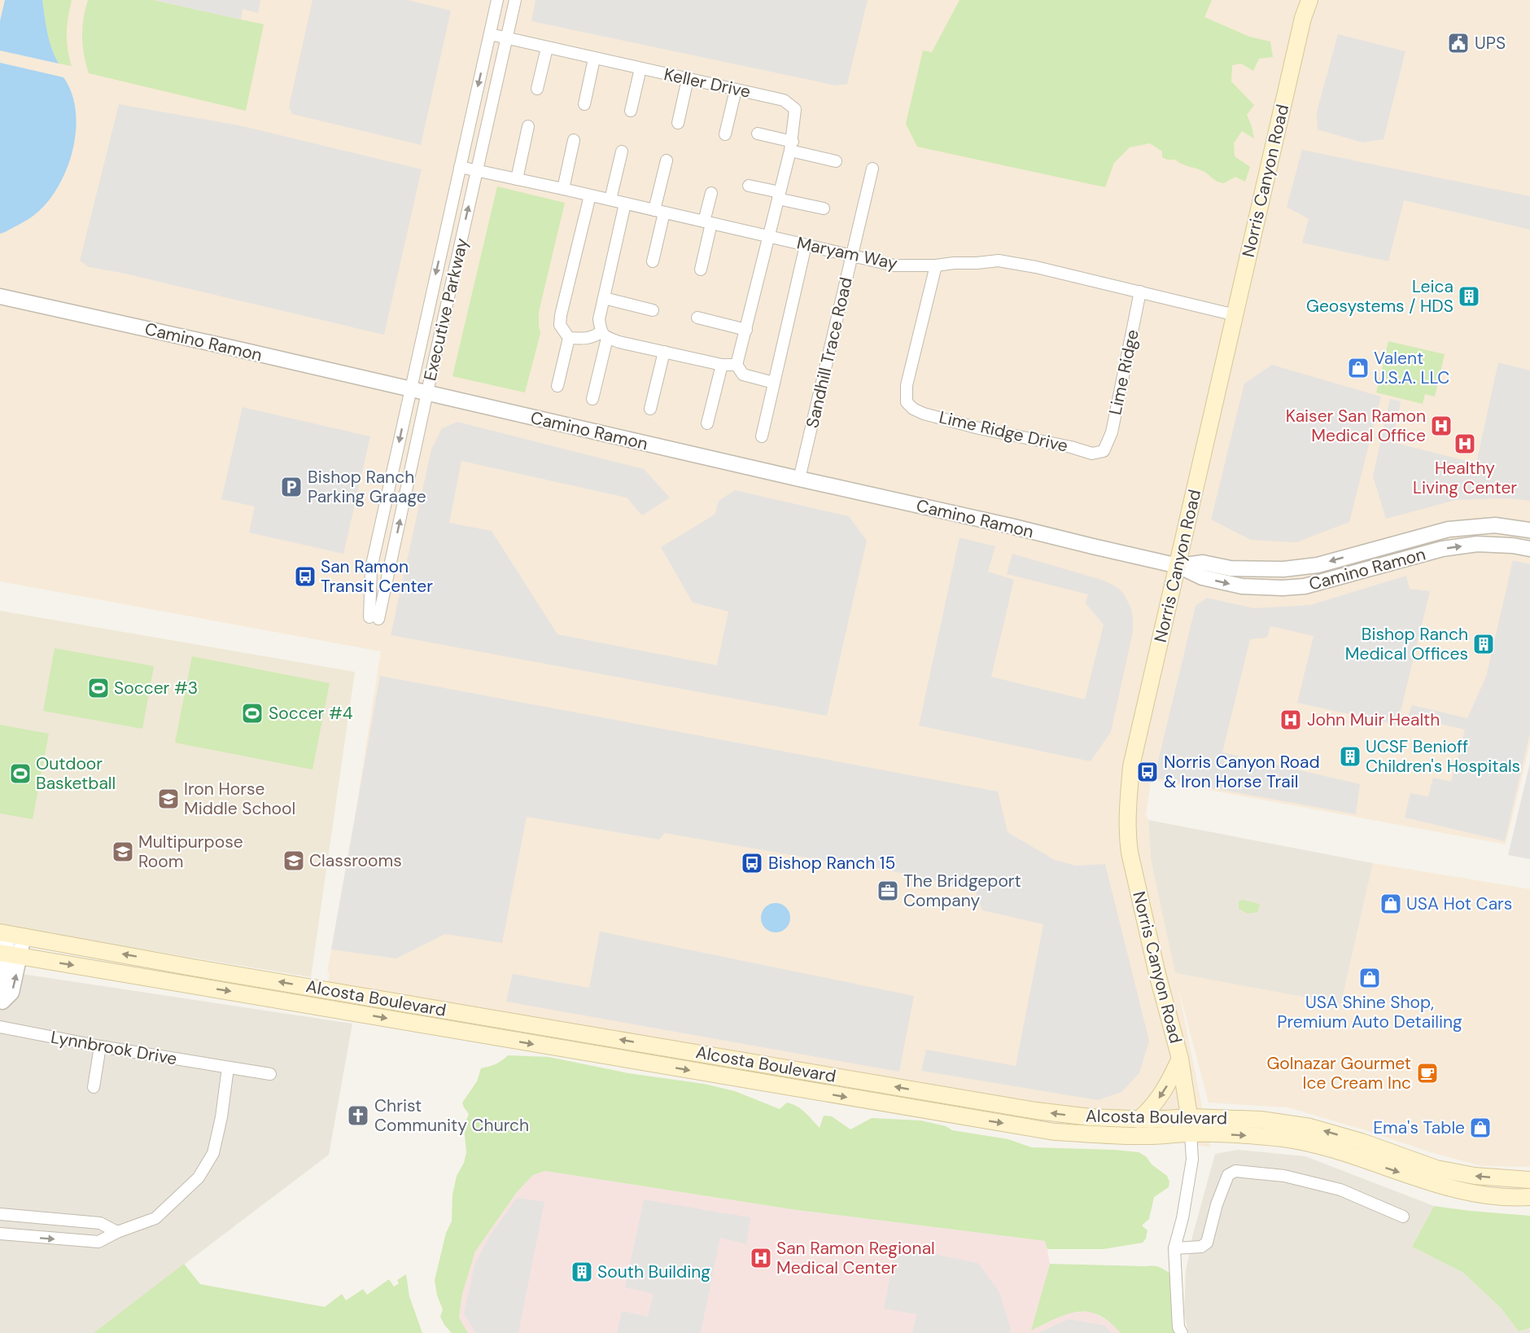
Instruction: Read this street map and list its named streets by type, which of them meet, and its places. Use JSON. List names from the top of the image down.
{
  "streets": {
    "main road": ["Norris Canyon Road", "Alcosta Boulevard"],
    "street": [
      "Keller Drive",
      "Maryam Way",
      "Executive Parkway",
      "Camino Ramon",
      "Sandhill Trace Road",
      "Lime Ridge",
      "Lime Ridge Drive",
      "Lynnbrook Drive"
    ]
  },
  "crossings": [
    ["Keller Drive", "Maryam Way"],
    ["Keller Drive", "Executive Parkway"],
    ["Norris Canyon Road", "Maryam Way"],
    ["Norris Canyon Road", "Camino Ramon"],
    ["Norris Canyon Road", "Alcosta Boulevard"],
    ["Maryam Way", "Executive Parkway"],
    ["Maryam Way", "Sandhill Trace Road"],
    ["Maryam Way", "Lime Ridge"],
    ["Maryam Way", "Lime Ridge Drive"],
    ["Executive Parkway", "Camino Ramon"],
    ["Camino Ramon", "Sandhill Trace Road"],
    ["Lime Ridge", "Lime Ridge Drive"]
  ],
  "places": {
    "public building": ["UPS"],
    "building": [
      "Leica Geosystems / HDS",
      "Bishop Ranch Medical Offices",
      "UCSF Benioff Children's Hospitals",
      "South Building"
    ],
    "shop": [
      "Valent U.S.A. LLC",
      "USA Hot Cars",
      "USA Shine Shop, Premium Auto Detailing",
      "Ema's Table"
    ],
    "hospital": [
      "Kaiser San Ramon Medical Office",
      "Healthy Living Center",
      "John Muir Health",
      "San Ramon Regional Medical Center"
    ],
    "parking": ["Bishop Ranch Parking Graage"],
    "bus stop": ["San Ramon Transit Center", "Norris Canyon Road & Iron Horse Trail", "Bishop Ranch 15"],
    "sports": ["Soccer #3", "Soccer #4", "Outdoor Basketball"],
    "school or university": ["Iron Horse Middle School", "Multipurpose Room", "Classrooms"],
    "office": ["The Bridgeport Company"],
    "cafe": ["Golnazar Gourmet Ice Cream Inc"],
    "church": ["Christ Community Church"]
  }
}
